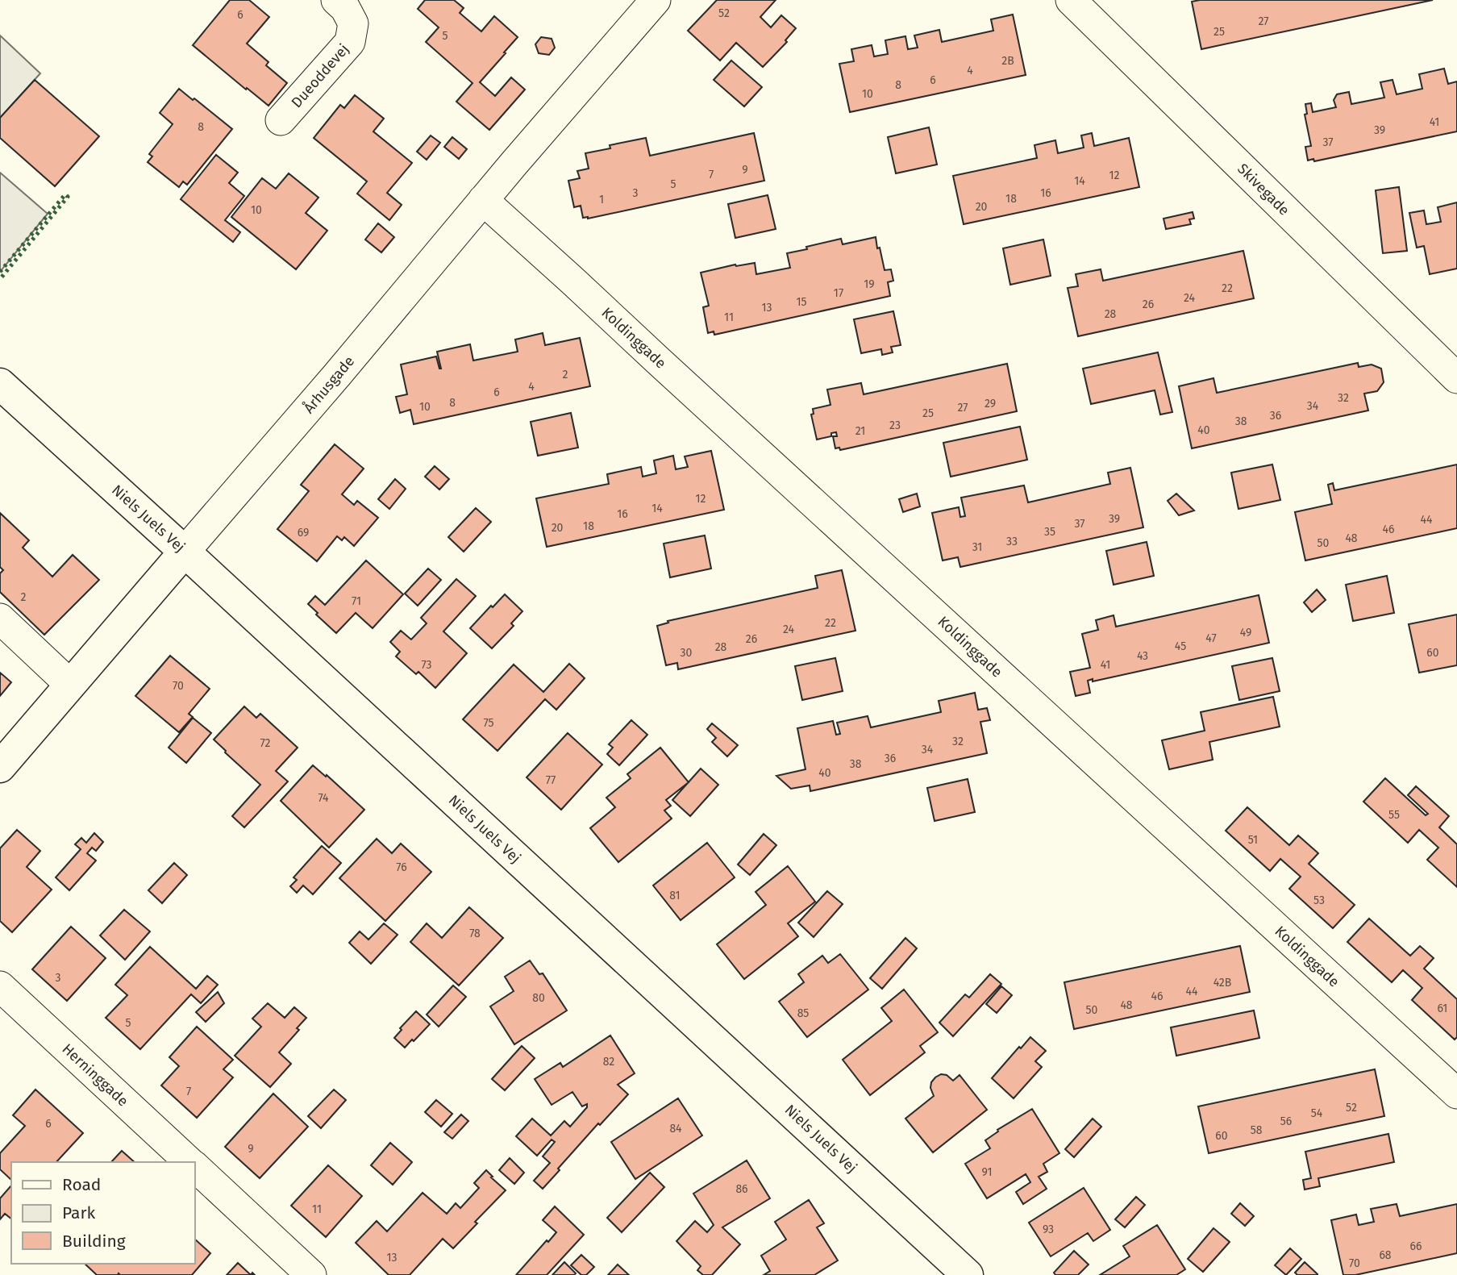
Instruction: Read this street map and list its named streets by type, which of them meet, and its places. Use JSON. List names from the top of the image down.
{
  "streets": {
    "street": [
      "Dueoddevej",
      "Skivegade",
      "Koldinggade",
      "Århusgade",
      "Niels Juels Vej",
      "Herninggade"
    ]
  },
  "crossings": [
    ["Koldinggade", "Århusgade"],
    ["Århusgade", "Niels Juels Vej"]
  ],
  "house_numbers": [
    "52",
    "6",
    "27",
    "25",
    "5",
    "2B",
    "4",
    "6",
    "8",
    "10",
    "41",
    "8",
    "39",
    "37",
    "9",
    "7",
    "12",
    "14",
    "5",
    "3",
    "16",
    "18",
    "1",
    "20",
    "10",
    "19",
    "22",
    "17",
    "24",
    "15",
    "26",
    "13",
    "28",
    "11",
    "2",
    "4",
    "6",
    "32",
    "8",
    "29",
    "34",
    "10",
    "27",
    "25",
    "36",
    "38",
    "23",
    "40",
    "21",
    "12",
    "14",
    "16",
    "39",
    "44",
    "37",
    "18",
    "20",
    "46",
    "35",
    "69",
    "48",
    "33",
    "50",
    "31",
    "2",
    "71",
    "22",
    "24",
    "49",
    "47",
    "26",
    "45",
    "28",
    "30",
    "60",
    "43",
    "73",
    "41",
    "70",
    "75",
    "32",
    "72",
    "34",
    "36",
    "38",
    "40",
    "77",
    "74",
    "55",
    "51",
    "76",
    "81",
    "53",
    "78",
    "3",
    "42B",
    "44",
    "46",
    "80",
    "48",
    "61",
    "50",
    "85",
    "5",
    "82",
    "7",
    "52",
    "54",
    "56",
    "6",
    "84",
    "58",
    "60",
    "9",
    "91",
    "86",
    "11",
    "93",
    "66",
    "68",
    "13",
    "70"
  ],
  "legend": ["Road", "Park", "Building"]
}
